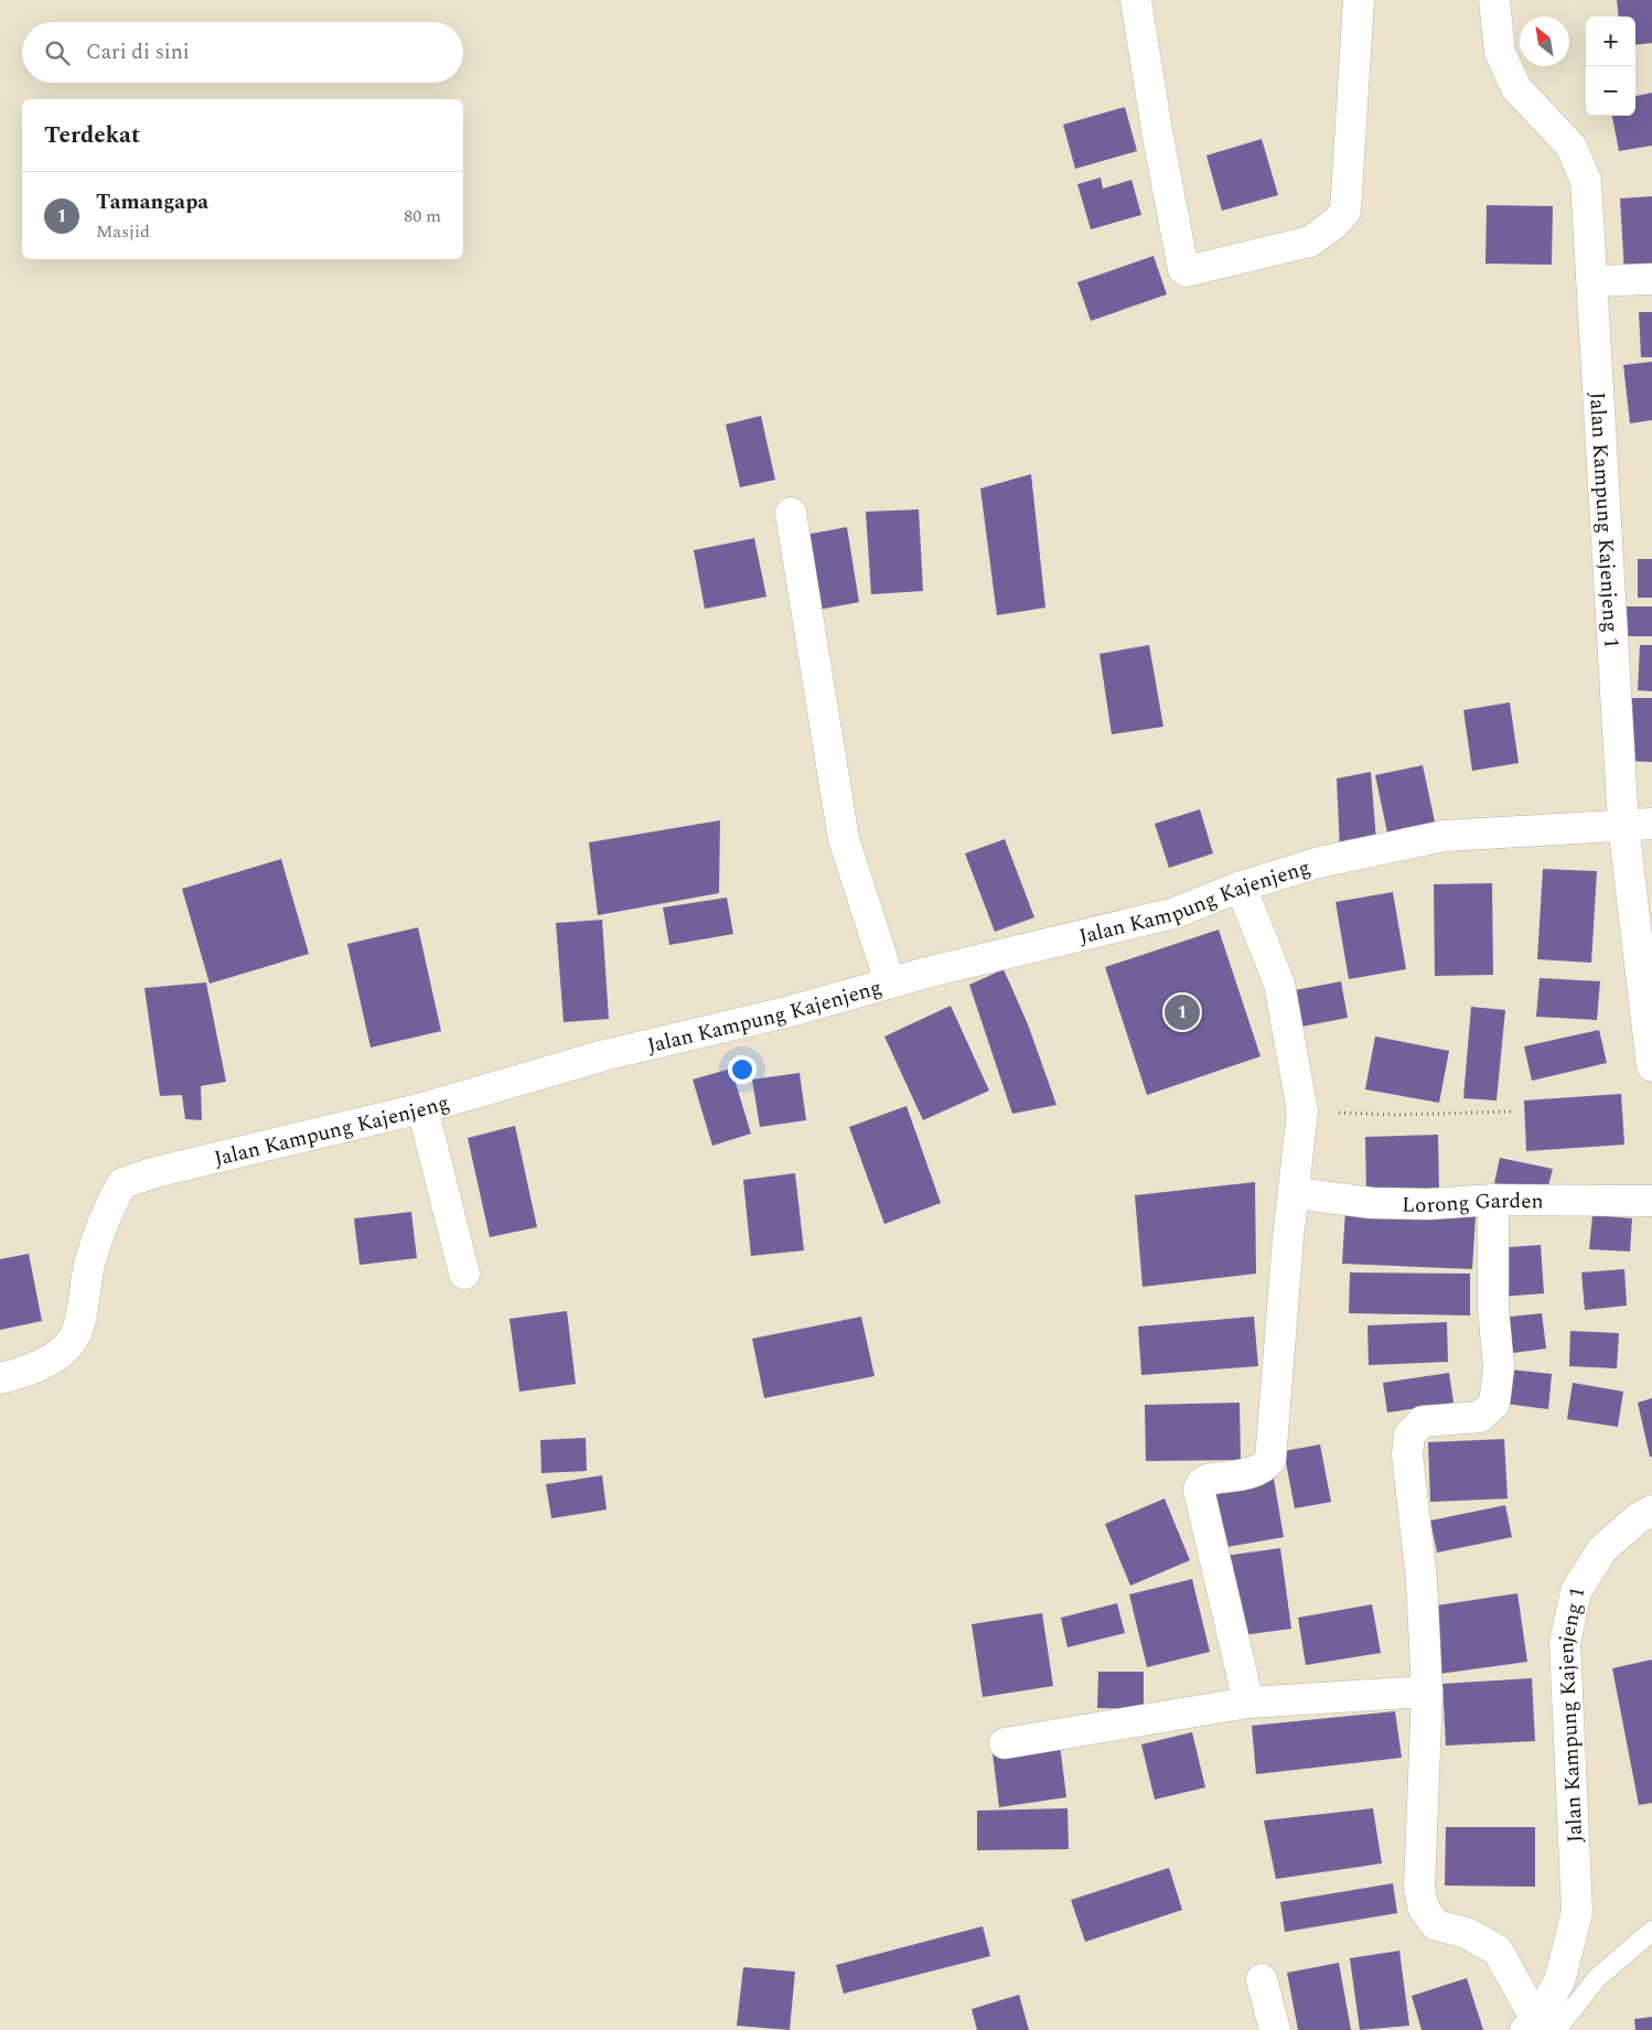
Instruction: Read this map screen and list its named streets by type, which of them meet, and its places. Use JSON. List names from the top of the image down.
{
  "streets": {
    "street": ["Jalan Kampung Kajenjeng 1", "Jalan Kampung Kajenjeng", "Lorong Garden"]
  },
  "crossings": [
    ["Jalan Kampung Kajenjeng 1", "Jalan Kampung Kajenjeng"]
  ],
  "north": "top left",
  "page": {
    "map_buttons": ["+", "−"],
    "search": "Cari di sini",
    "heading": "Terdekat",
    "list": [
      {
        "mark": "1",
        "name": "Tamangapa",
        "note": "Masjid",
        "value": "80 m"
      }
    ],
    "pins": "1"
  }
}
